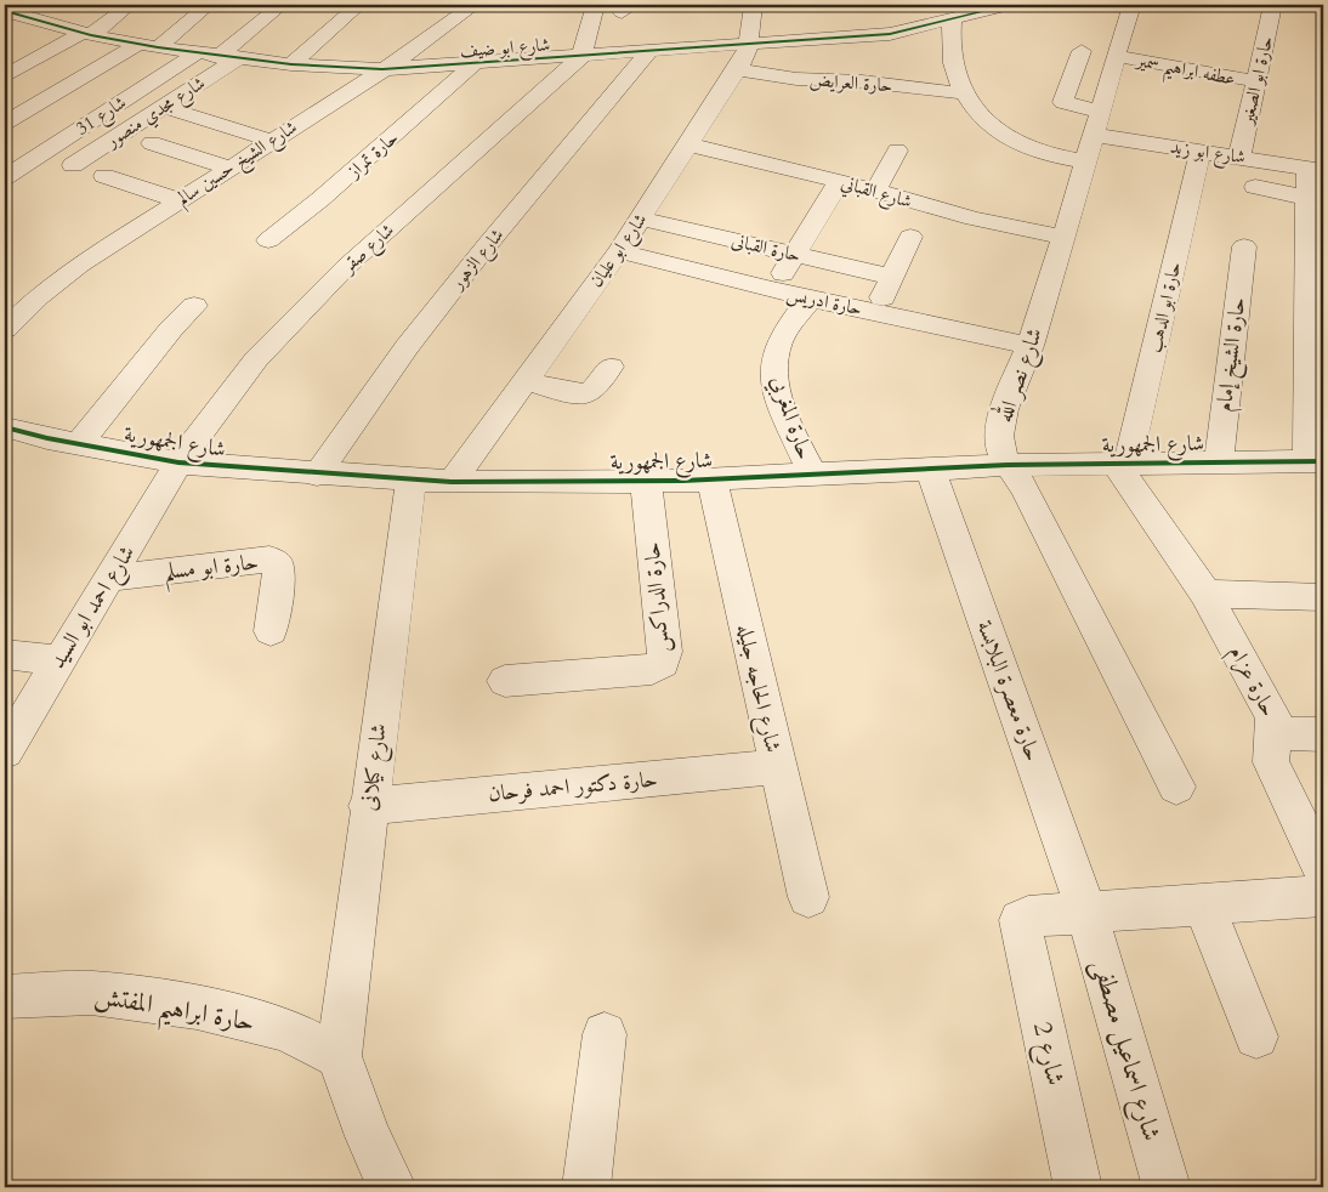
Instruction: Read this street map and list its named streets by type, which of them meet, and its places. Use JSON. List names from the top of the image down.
{
  "streets": {
    "street": [
      "شارع ابو ضيف",
      "عطفه ابراهيم سمير",
      "حارة ابو الصغير",
      "حارة العرايض",
      "شارع مجدي منصور",
      "شارع 31",
      "شارع ابو زيد",
      "حارة تمراز",
      "شارع الشيخ حسين سالم",
      "شارع القباني",
      "شارع صقر",
      "حارة القبانى",
      "شارع ابو عليان",
      "شارع الزهور",
      "حارة ادريس",
      "حارة ابو الدهب",
      "حارة الشيخ إمام",
      "شارع نصر الله",
      "حارة المغربي",
      "شارع الجمهورية",
      "حارة ابو مسلم",
      "حارة الدراكس",
      "شارع احمد ابو السيد",
      "حارة عزام",
      "شارع الحاجه جليله",
      "حارة معصرة البلابسة",
      "شارع كيلانى",
      "حارة دكتور احمد فرحان",
      "حارة ابراهيم المفتش",
      "شارع اسماعيل مصطفى",
      "شارع 2"
    ]
  },
  "crossings": [
    ["شارع ابو ضيف", "شارع مجدي منصور"],
    ["شارع ابو ضيف", "شارع 31"],
    ["شارع ابو ضيف", "حارة تمراز"],
    ["شارع ابو ضيف", "شارع الشيخ حسين سالم"],
    ["شارع ابو ضيف", "شارع صقر"],
    ["شارع ابو ضيف", "شارع ابو عليان"],
    ["شارع ابو ضيف", "شارع الزهور"],
    ["عطفه ابراهيم سمير", "حارة ابو الصغير"],
    ["عطفه ابراهيم سمير", "شارع نصر الله"],
    ["حارة ابو الصغير", "شارع ابو زيد"],
    ["حارة العرايض", "شارع ابو عليان"],
    ["شارع ابو زيد", "حارة ابو الدهب"],
    ["شارع ابو زيد", "شارع نصر الله"],
    ["شارع القباني", "شارع ابو عليان"],
    ["شارع القباني", "شارع نصر الله"],
    ["شارع صقر", "شارع الجمهورية"],
    ["شارع صقر", "شارع احمد ابو السيد"],
    ["حارة القبانى", "شارع ابو عليان"],
    ["شارع ابو عليان", "حارة ادريس"],
    ["شارع ابو عليان", "شارع الجمهورية"],
    ["شارع الزهور", "شارع الجمهورية"],
    ["حارة ادريس", "شارع نصر الله"],
    ["حارة ادريس", "حارة المغربي"],
    ["حارة ابو الدهب", "شارع الجمهورية"],
    ["حارة ابو الدهب", "حارة عزام"],
    ["حارة الشيخ إمام", "شارع الجمهورية"],
    ["شارع نصر الله", "شارع الجمهورية"],
    ["حارة المغربي", "شارع الجمهورية"],
    ["شارع الجمهورية", "حارة الدراكس"],
    ["شارع الجمهورية", "شارع احمد ابو السيد"],
    ["شارع الجمهورية", "حارة عزام"],
    ["شارع الجمهورية", "شارع الحاجه جليله"],
    ["شارع الجمهورية", "حارة معصرة البلابسة"],
    ["شارع الجمهورية", "شارع كيلانى"],
    ["حارة ابو مسلم", "شارع احمد ابو السيد"],
    ["شارع الحاجه جليله", "حارة دكتور احمد فرحان"],
    ["حارة معصرة البلابسة", "شارع اسماعيل مصطفى"],
    ["حارة معصرة البلابسة", "شارع 2"],
    ["شارع كيلانى", "حارة دكتور احمد فرحان"],
    ["شارع كيلانى", "حارة ابراهيم المفتش"],
    ["شارع اسماعيل مصطفى", "شارع 2"]
  ]
}
